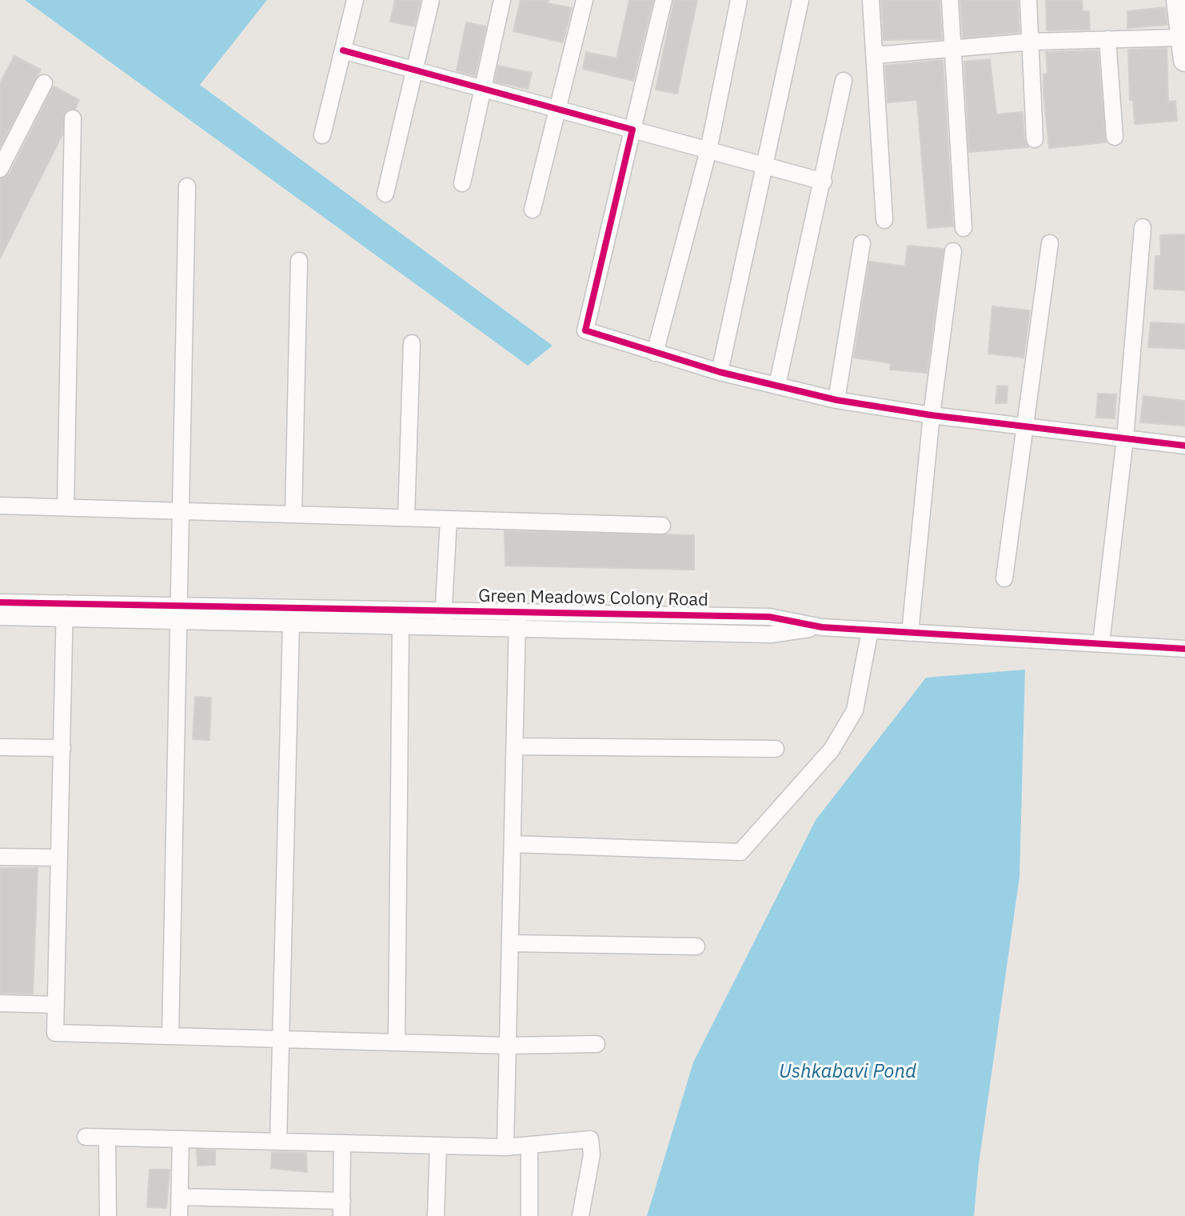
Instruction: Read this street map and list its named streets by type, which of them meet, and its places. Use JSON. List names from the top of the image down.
{
  "streets": {
    "street": ["Green Meadows Colony Road"]
  },
  "water": ["Ushkabavi Pond"]
}
